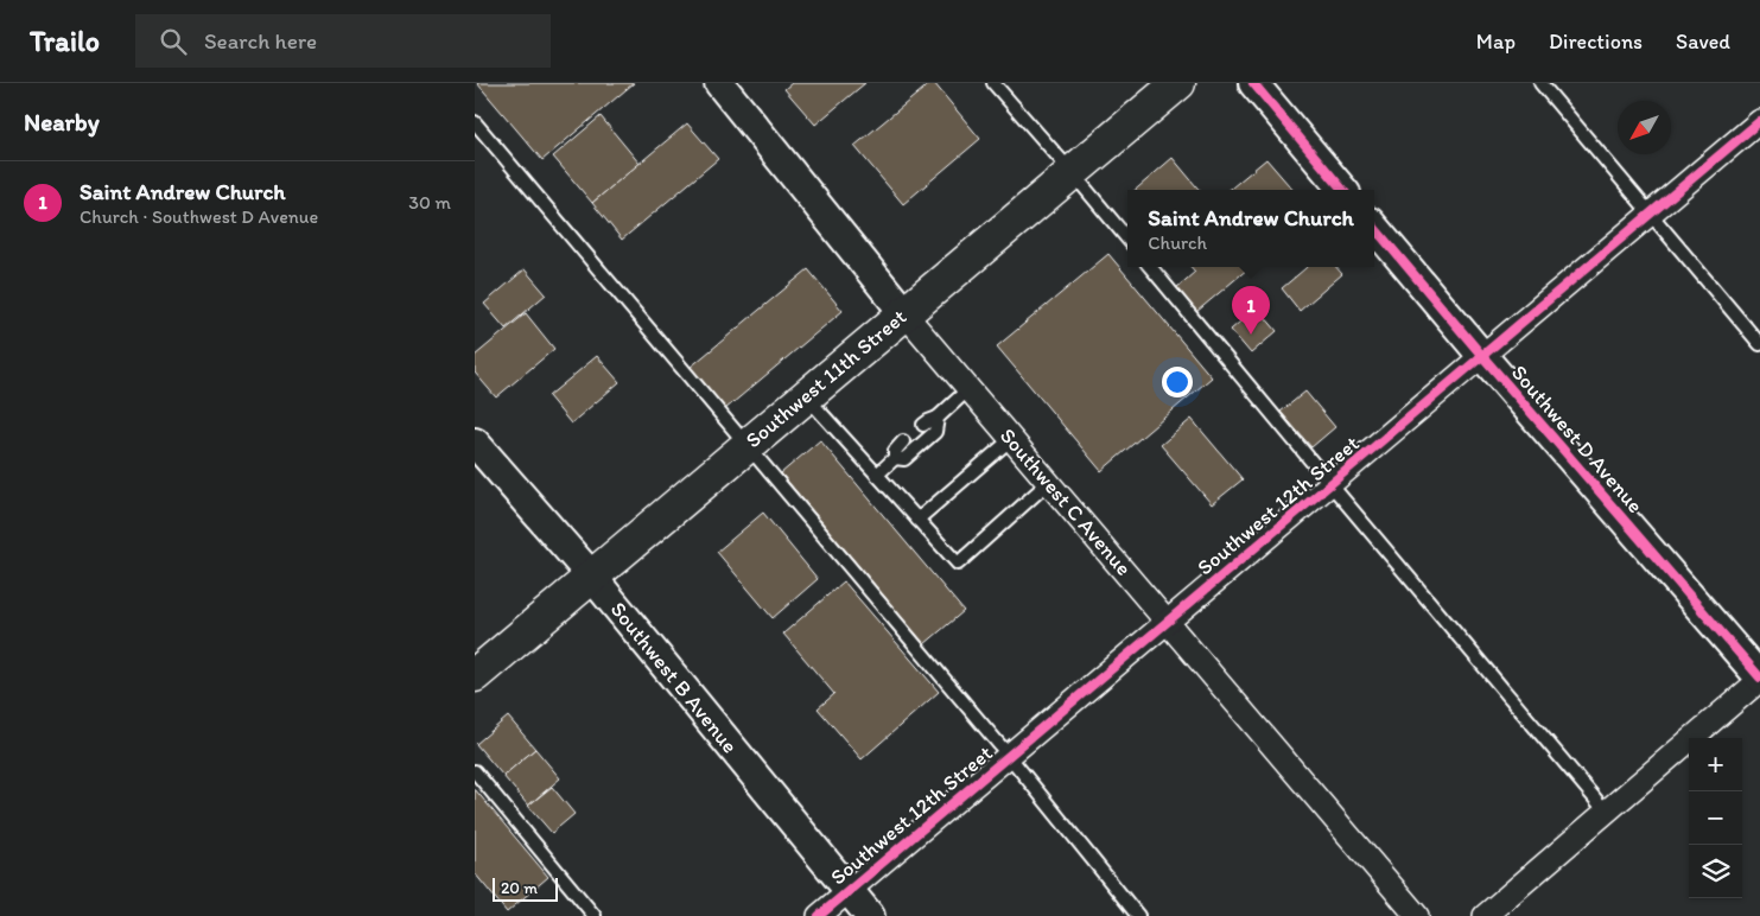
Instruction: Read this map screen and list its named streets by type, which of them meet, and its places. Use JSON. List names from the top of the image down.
{
  "streets": {
    "main road": ["Southwest 11th Street"],
    "street": [
      "Southwest D Avenue",
      "Southwest C Avenue",
      "Southwest 12th Street",
      "Southwest B Avenue"
    ]
  },
  "crossings": [
    ["Southwest 11th Street", "Southwest C Avenue"],
    ["Southwest 11th Street", "Southwest B Avenue"],
    ["Southwest D Avenue", "Southwest 12th Street"],
    ["Southwest C Avenue", "Southwest 12th Street"],
    ["Southwest 12th Street", "Southwest B Avenue"]
  ],
  "scale_bar": "20 m",
  "north": "bottom left",
  "page": {
    "header": "Trailo",
    "search": "Search here",
    "nav": ["Map", "Directions", "Saved"],
    "heading": "Nearby",
    "list": [
      {
        "mark": "1",
        "name": "Saint Andrew Church",
        "note": "Church · Southwest D Avenue",
        "value": "30 m"
      }
    ],
    "popup": ["Saint Andrew Church", "Church"],
    "pins": "1",
    "map_buttons": ["+", "−"],
    "scale": "20 m"
  }
}
